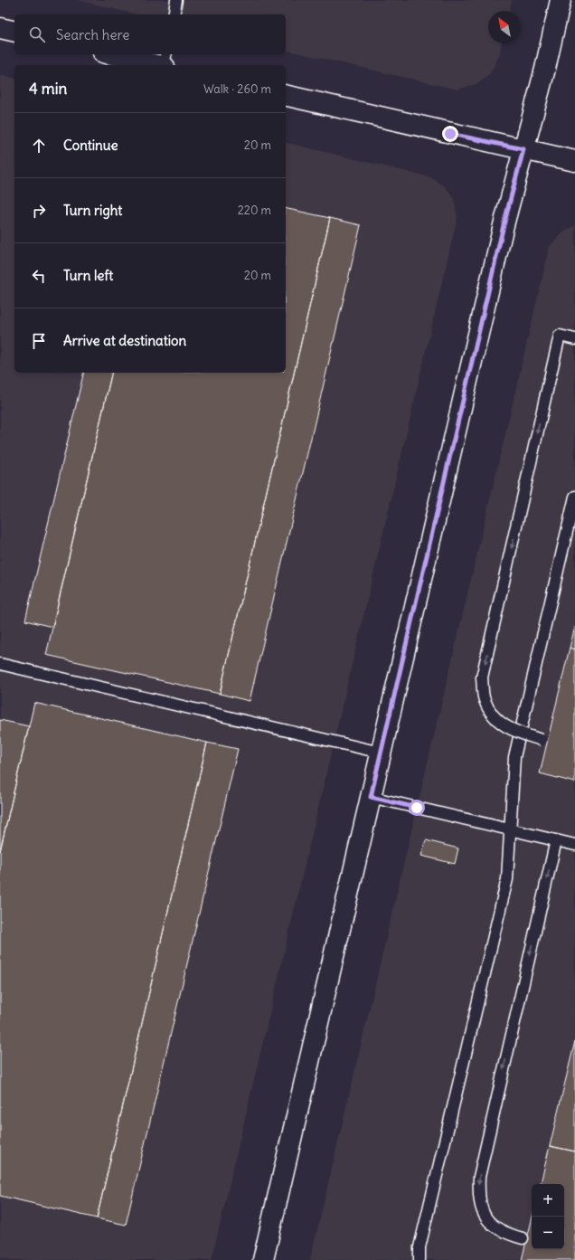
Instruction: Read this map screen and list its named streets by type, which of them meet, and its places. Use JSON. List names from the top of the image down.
{
  "north": "top left",
  "page": {
    "search": "Search here",
    "heading": ["4 min", "Walk · 260 m"],
    "list": [
      ["Continue", "20 m"],
      ["Turn right", "220 m"],
      ["Turn left", "20 m"],
      "Arrive at destination"
    ],
    "map_buttons": ["+", "−"]
  }
}
